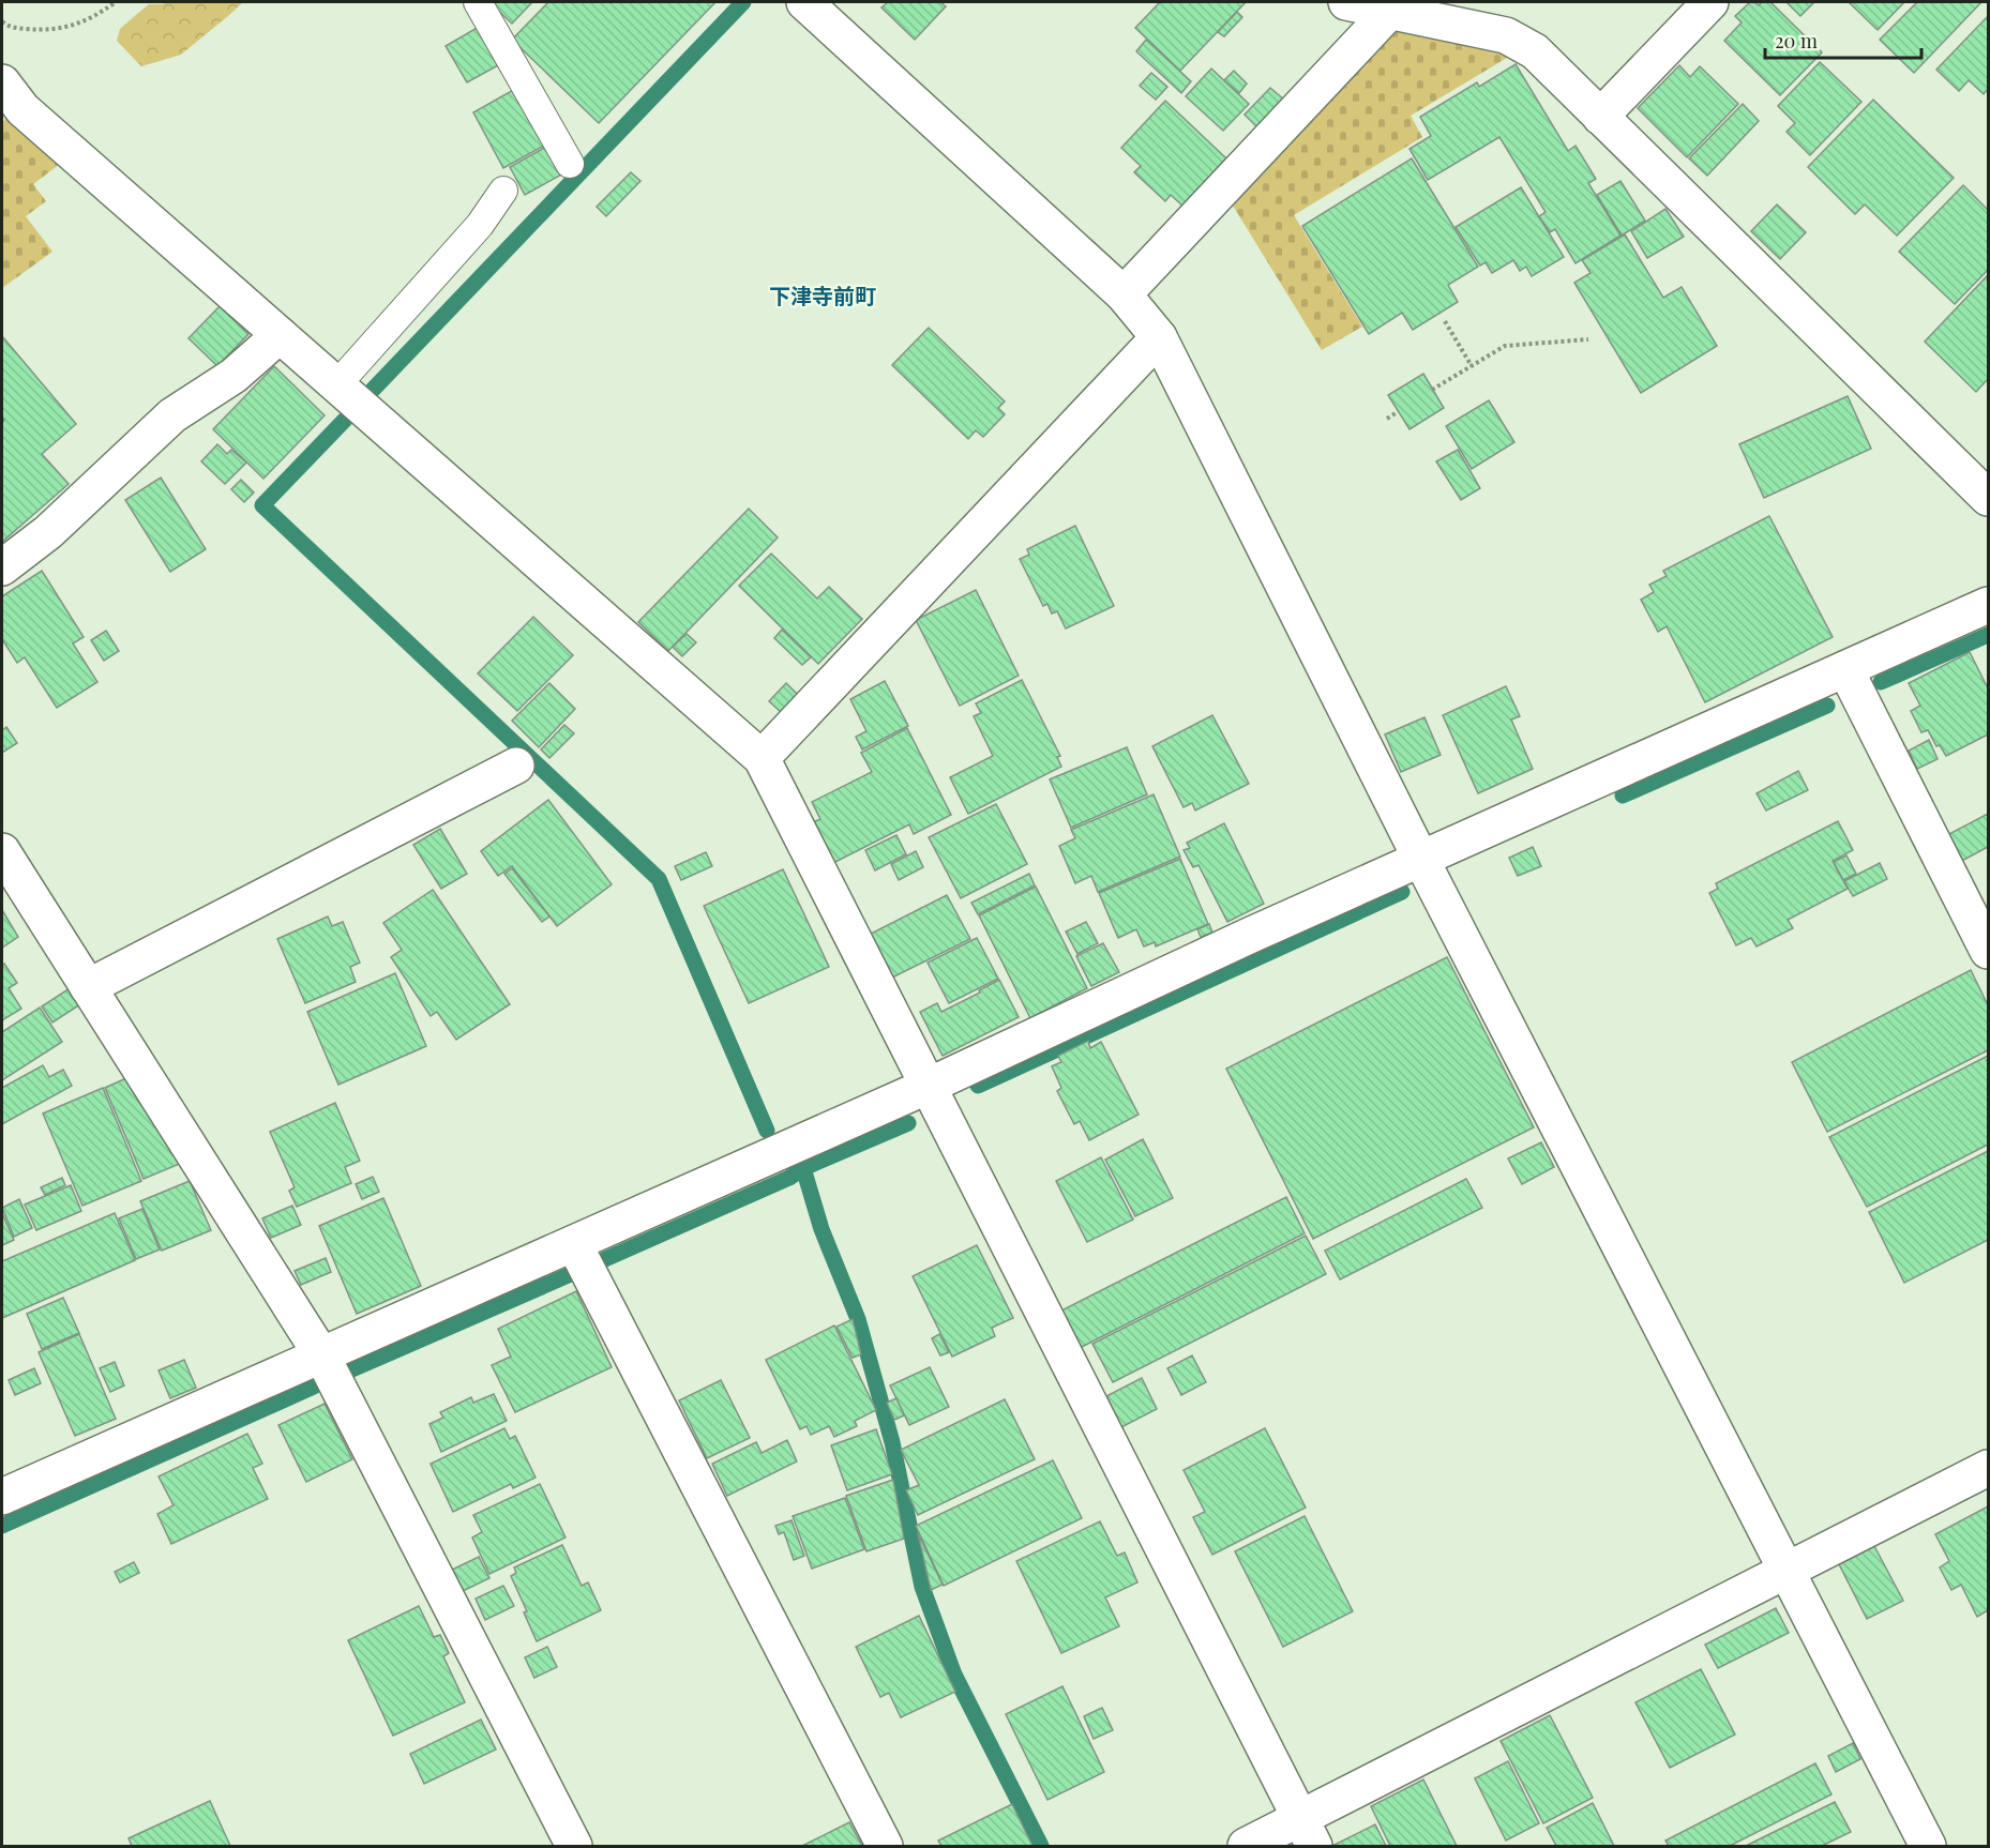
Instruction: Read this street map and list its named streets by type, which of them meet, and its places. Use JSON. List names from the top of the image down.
{
  "districts": ["下津寺前町"],
  "scale_bar": "20 m"
}
